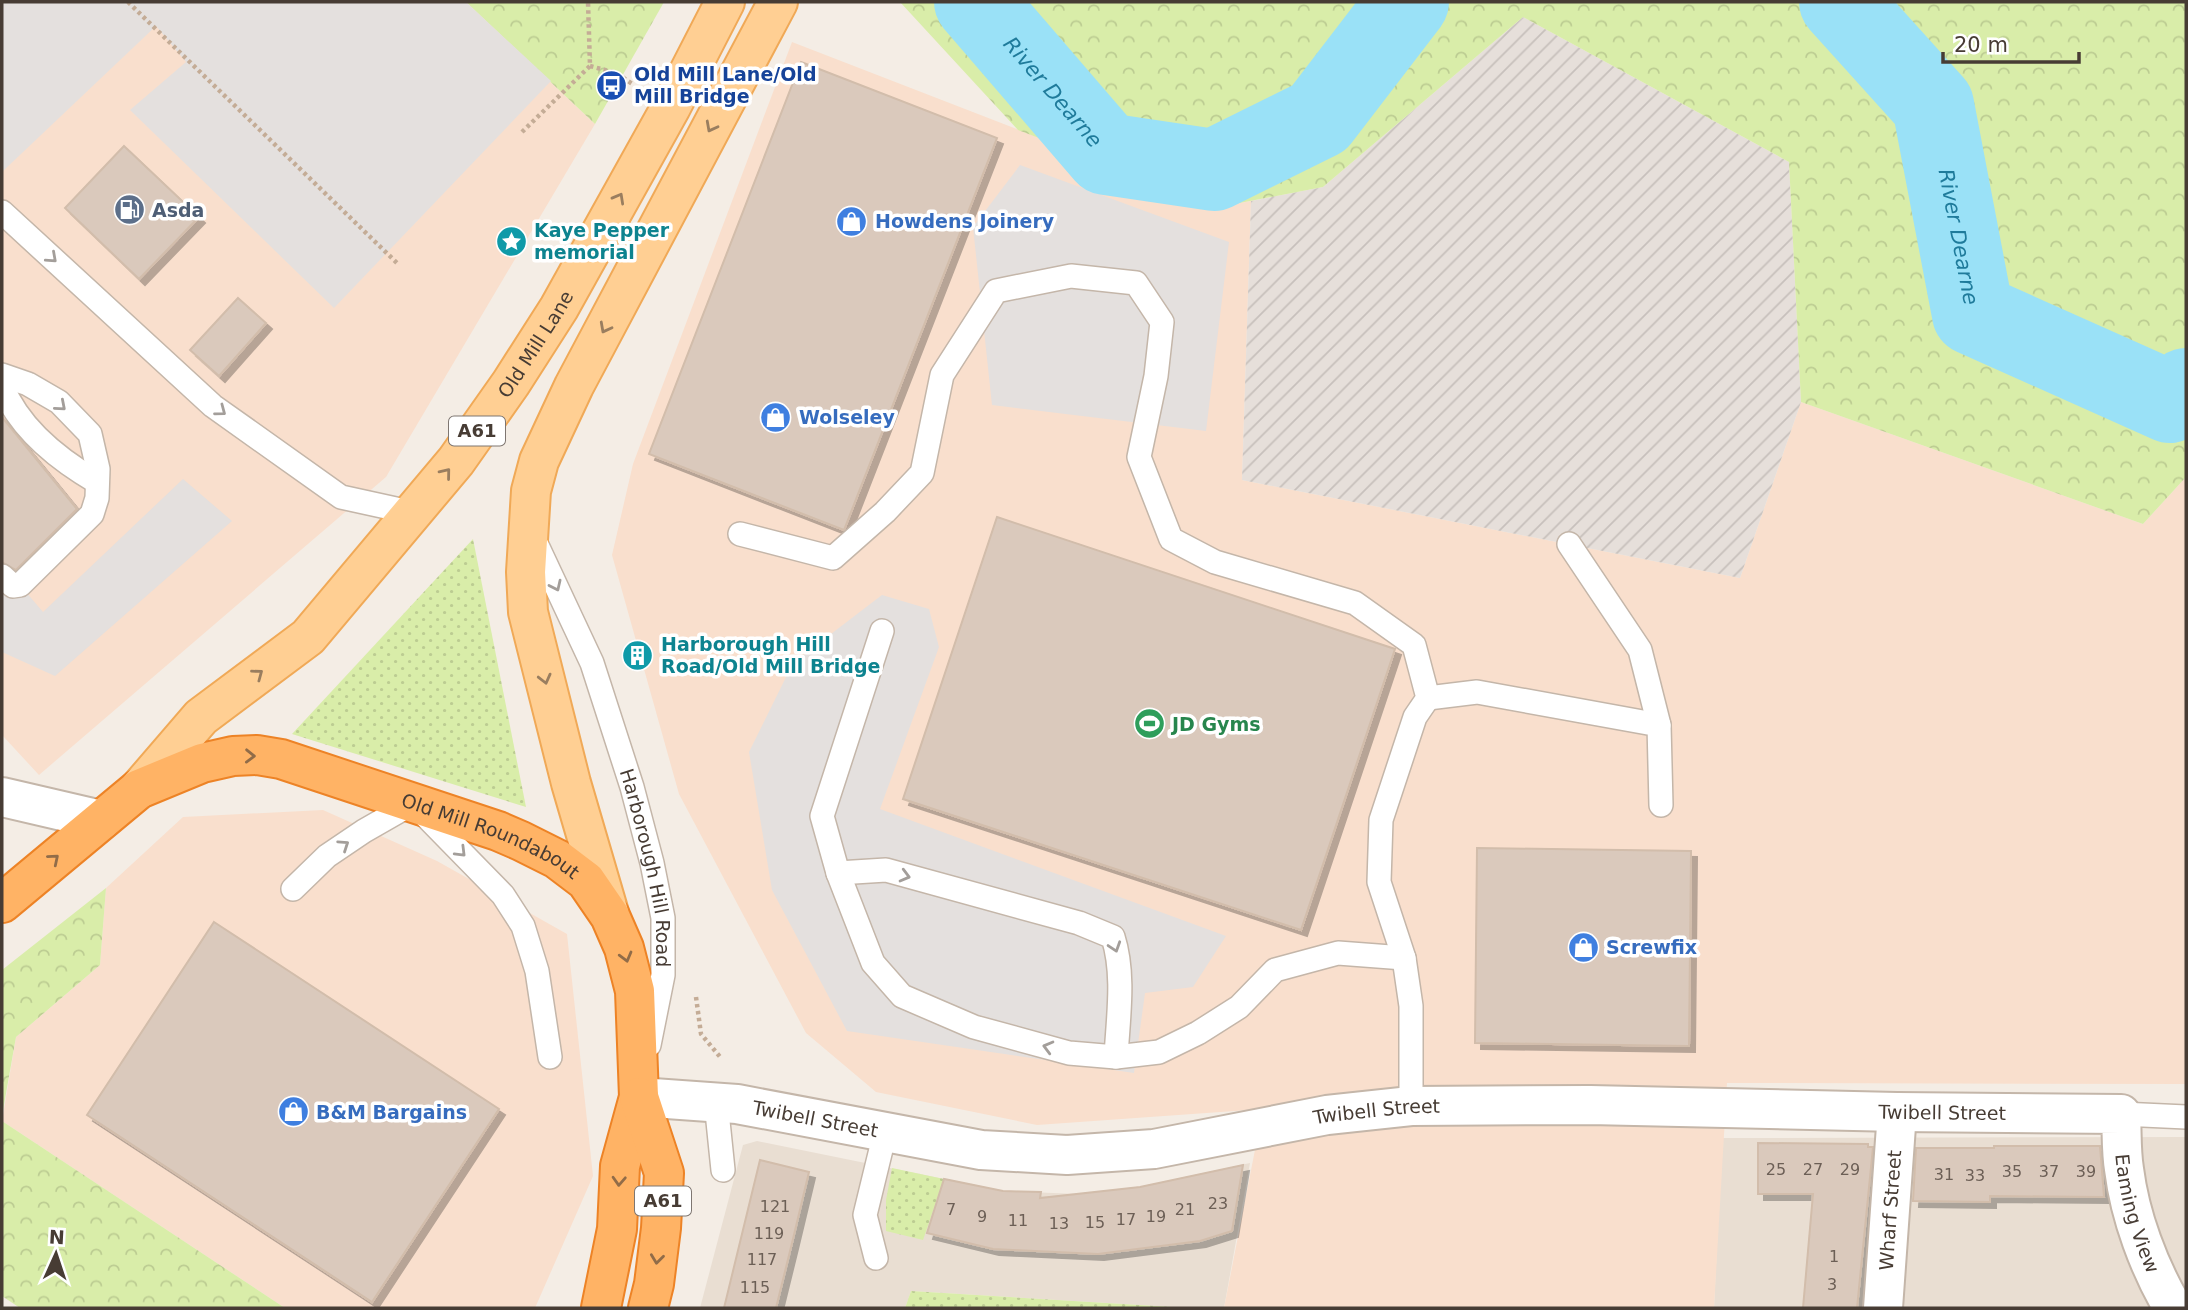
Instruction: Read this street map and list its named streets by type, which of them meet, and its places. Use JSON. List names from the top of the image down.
{
  "streets": {
    "highway": ["A61", "Old Mill Roundabout", "Harborough Hill Road"],
    "main road": ["Old Mill Lane"],
    "street": ["Twibell Street", "Wharf Street", "Eaming View"]
  },
  "crossings": [
    ["Old Mill Lane", "Old Mill Roundabout"],
    ["Old Mill Roundabout", "Harborough Hill Road"],
    ["Old Mill Roundabout", "Twibell Street"],
    ["Harborough Hill Road", "Twibell Street"],
    ["Twibell Street", "Wharf Street"],
    ["Twibell Street", "Eaming View"]
  ],
  "water": ["River Dearne"],
  "places": {
    "bus stop": ["Old Mill Lane/Old Mill Bridge"],
    "fuel station": ["Asda"],
    "shop": [
      "Howdens Joinery",
      "Wolseley",
      "Screwfix",
      "B&M Bargains"
    ],
    "place": ["Kaye Pepper memorial"],
    "building": ["Harborough Hill Road/Old Mill Bridge"],
    "sports": ["JD Gyms"]
  },
  "house_numbers": [
    "25",
    "27",
    "29",
    "35",
    "37",
    "39",
    "31",
    "33",
    "23",
    "121",
    "7",
    "21",
    "9",
    "19",
    "17",
    "11",
    "15",
    "13",
    "119",
    "1",
    "117",
    "3",
    "115"
  ],
  "scale_bar": "20 m",
  "north": "top"
}
